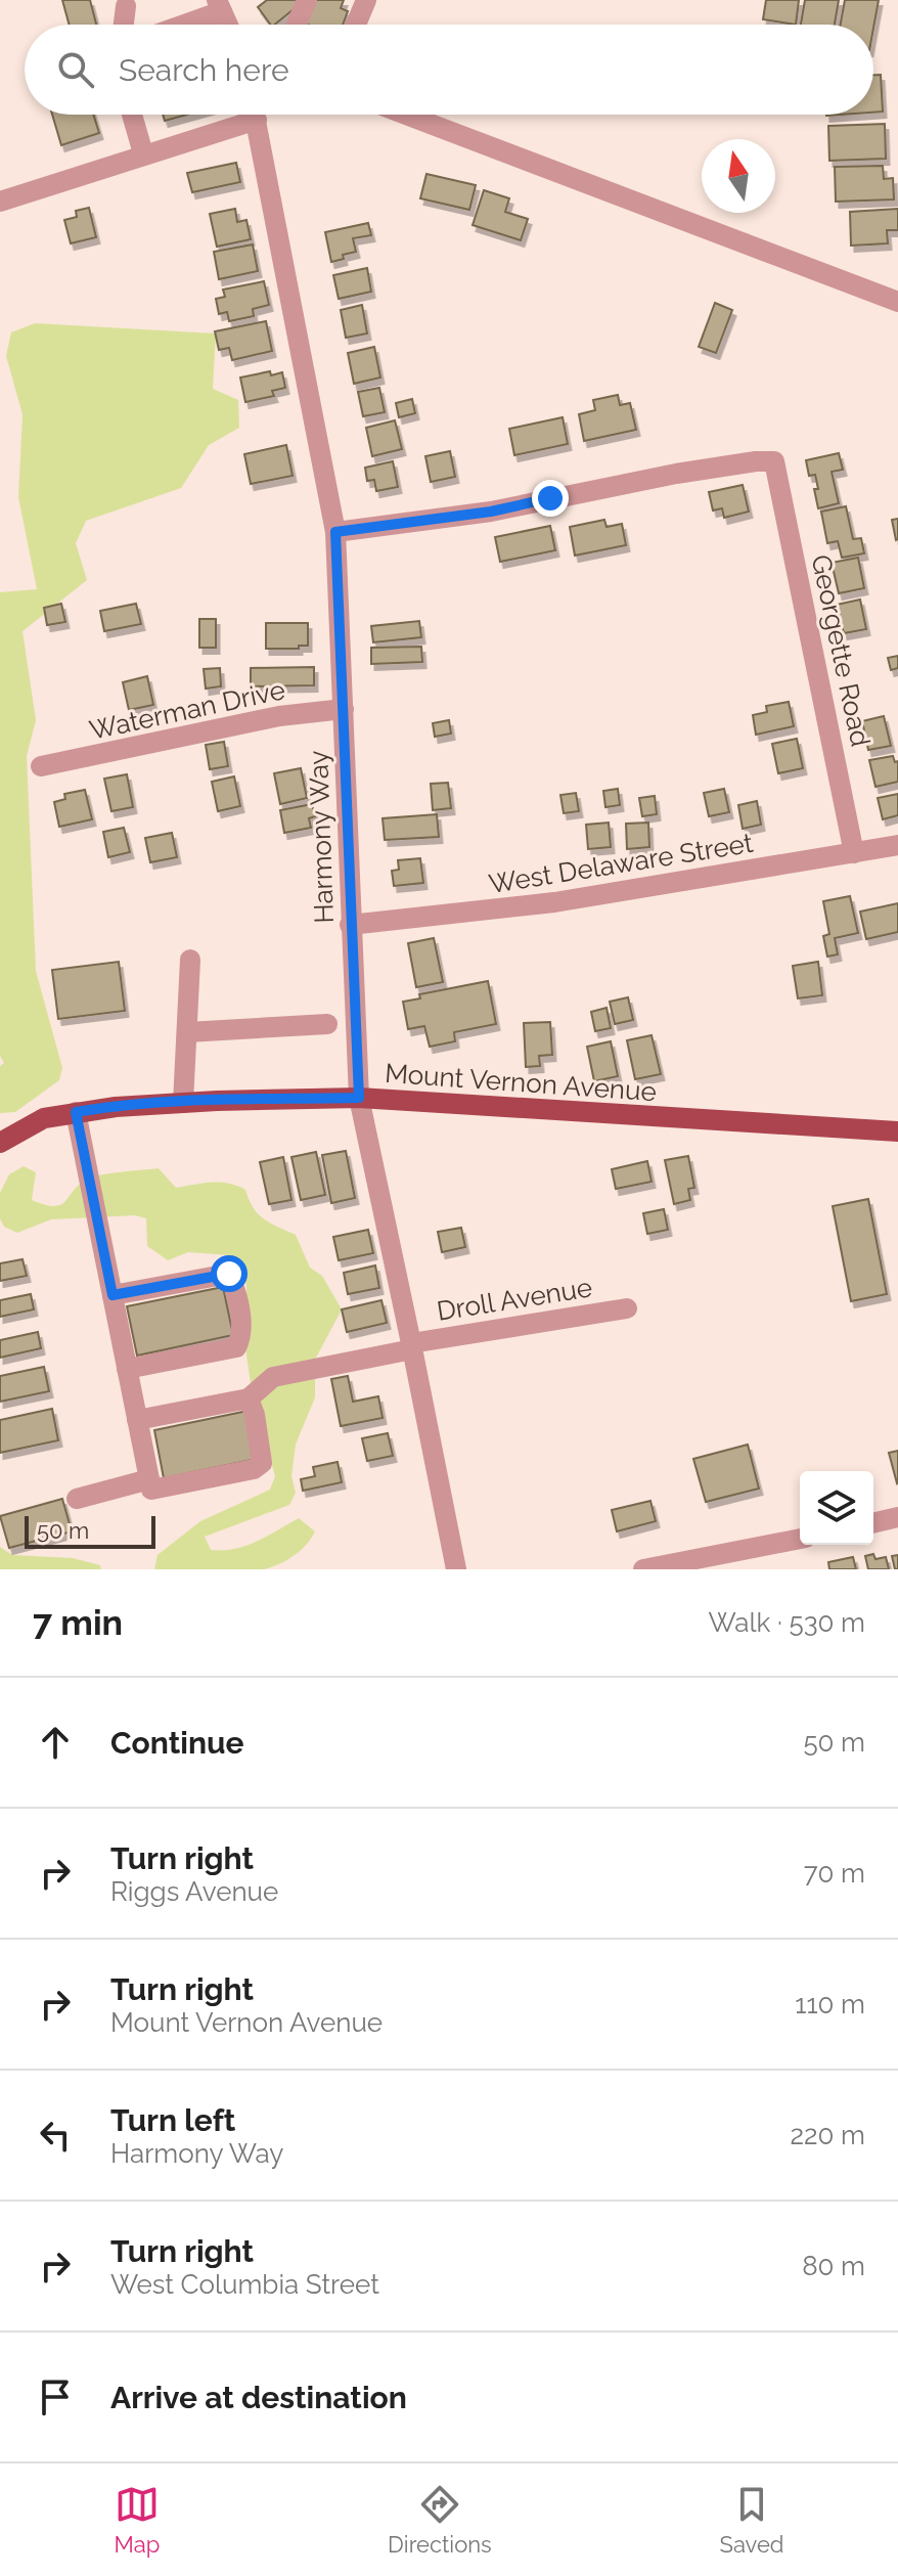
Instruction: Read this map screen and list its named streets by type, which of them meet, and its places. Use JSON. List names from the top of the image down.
{
  "streets": {
    "main road": ["Mount Vernon Avenue"],
    "street": [
      "Georgette Road",
      "Waterman Drive",
      "Harmony Way",
      "West Delaware Street",
      "Droll Avenue"
    ]
  },
  "crossings": [
    ["Georgette Road", "Harmony Way"],
    ["Georgette Road", "West Delaware Street"],
    ["Waterman Drive", "Harmony Way"],
    ["Harmony Way", "West Delaware Street"],
    ["Harmony Way", "Mount Vernon Avenue"],
    ["Harmony Way", "Droll Avenue"]
  ],
  "scale_bar": "50 m",
  "north": "top",
  "page": {
    "search": "Search here",
    "scale": "50 m",
    "heading": ["7 min", "Walk · 530 m"],
    "list": [
      ["Continue", "50 m"],
      ["Turn right", "Riggs Avenue", "70 m"],
      ["Turn right", "Mount Vernon Avenue", "110 m"],
      ["Turn left", "Harmony Way", "220 m"],
      ["Turn right", "West Columbia Street", "80 m"],
      "Arrive at destination"
    ],
    "nav": ["Map", "Directions", "Saved"]
  }
}
